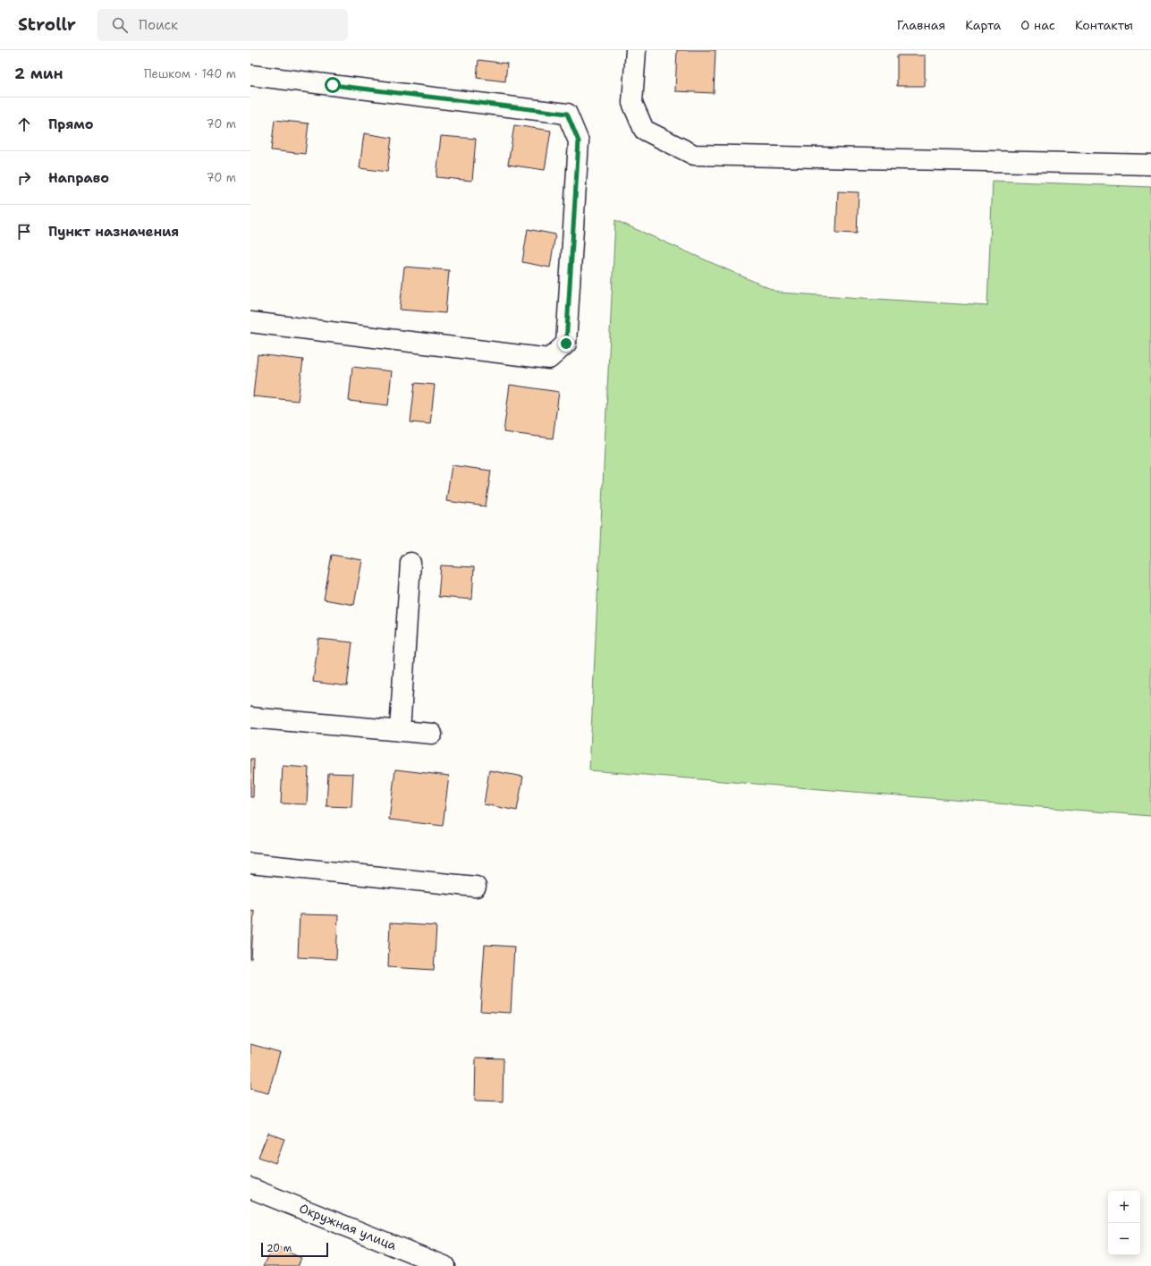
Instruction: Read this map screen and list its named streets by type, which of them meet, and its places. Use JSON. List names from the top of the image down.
{
  "streets": {
    "street": ["Окружная улица"]
  },
  "scale_bar": "20 m",
  "page": {
    "header": "Strollr",
    "search": "Поиск",
    "nav": [
      "Главная",
      "Карта",
      "О нас",
      "Контакты"
    ],
    "heading": ["2 мин", "Пешком · 140 m"],
    "list": [
      ["Прямо", "70 m"],
      ["Направо", "70 m"],
      "Пункт назначения"
    ],
    "map_buttons": ["+", "−"],
    "scale": "20 m"
  }
}
